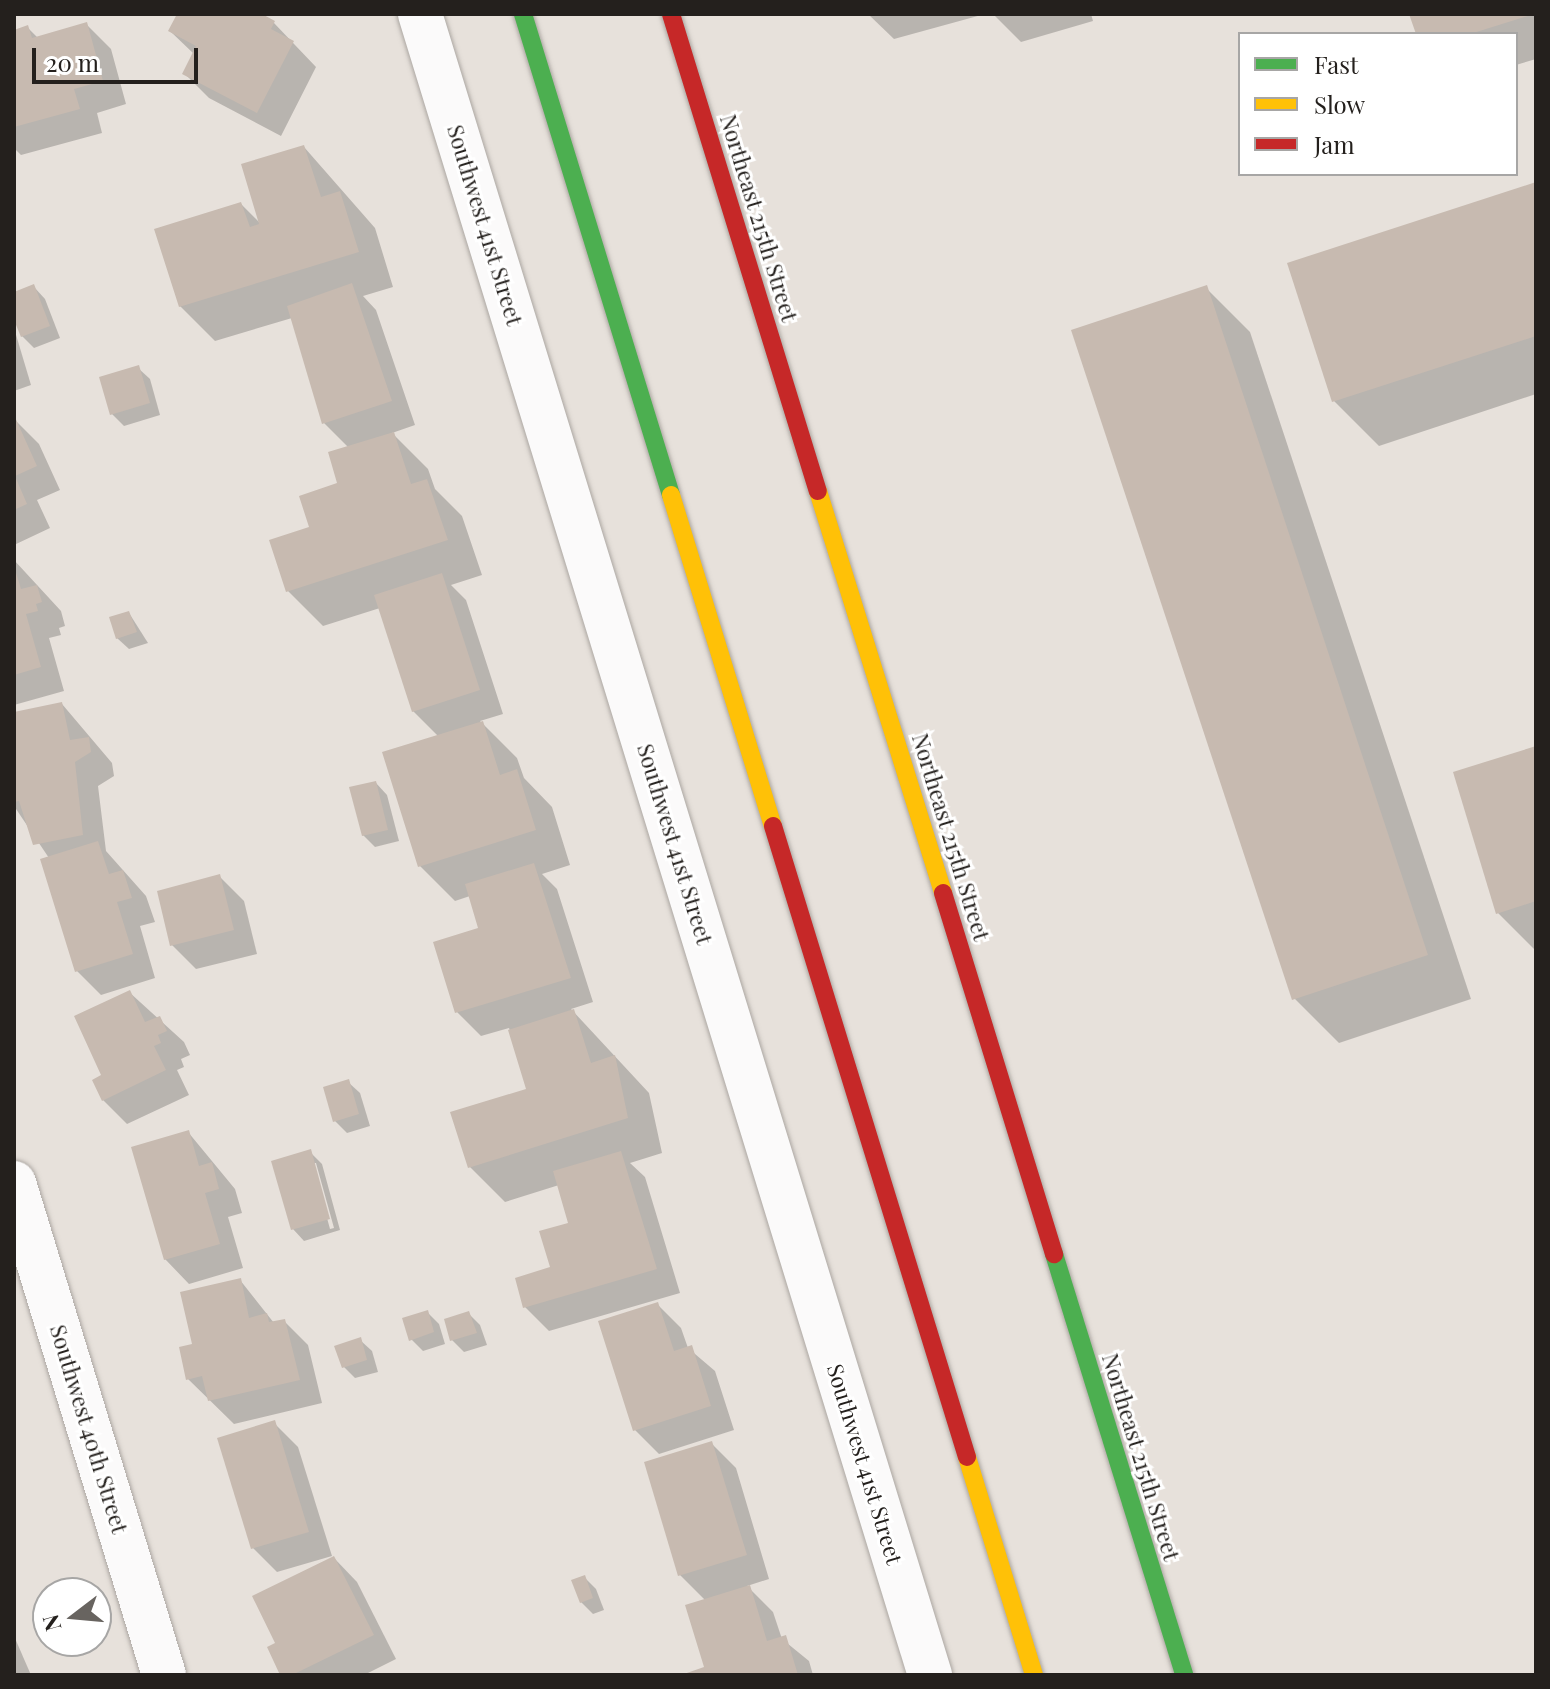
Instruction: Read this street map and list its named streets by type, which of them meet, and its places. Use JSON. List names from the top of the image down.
{
  "streets": {
    "street": ["Northeast 215th Street", "Southwest 41st Street", "Southwest 40th Street"]
  },
  "legend": ["Fast", "Slow", "Jam"],
  "scale_bar": "20 m",
  "north": "left"
}
